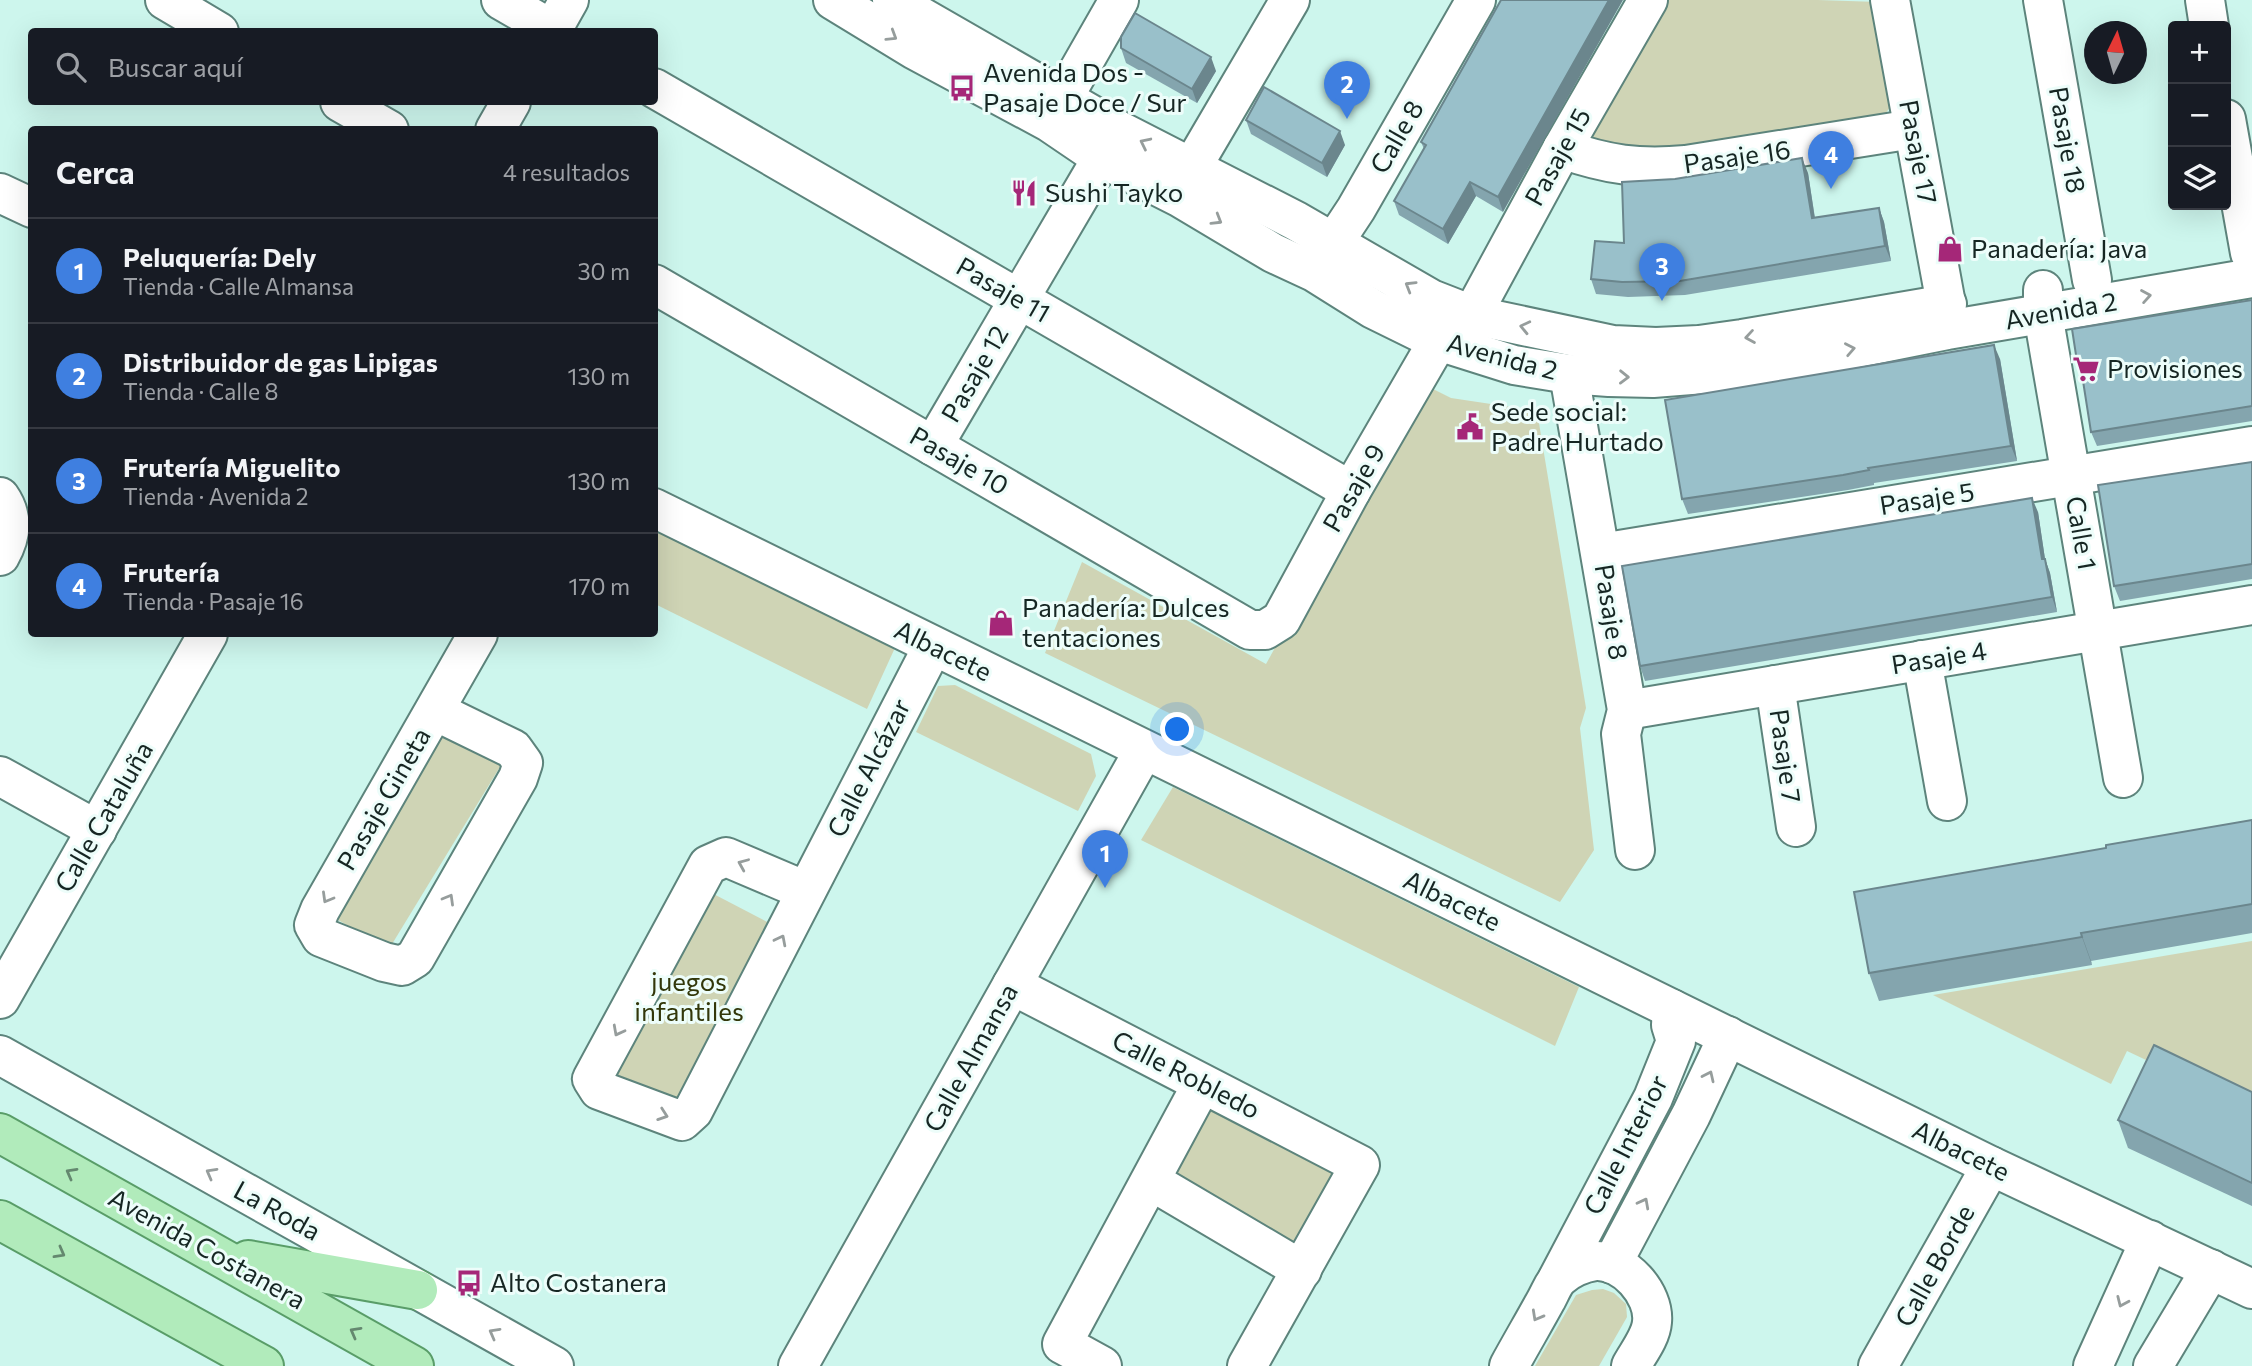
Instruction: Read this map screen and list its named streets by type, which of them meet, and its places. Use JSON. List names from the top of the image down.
{
  "streets": {
    "main road": ["Avenida Costanera"],
    "street": [
      "Calle 8",
      "Pasaje 18",
      "Pasaje 17",
      "Pasaje 15",
      "Pasaje 16",
      "Pasaje 11",
      "Avenida 2",
      "Pasaje 12",
      "Pasaje 10",
      "Pasaje 9",
      "Pasaje 5",
      "Calle 1",
      "Pasaje 8",
      "Albacete",
      "Pasaje 4",
      "Pasaje 7",
      "Calle Alcázar",
      "Pasaje Gineta",
      "Calle Cataluña",
      "Calle Almansa",
      "Calle Robledo",
      "Calle Interior",
      "La Roda",
      "Calle Borde"
    ]
  },
  "crossings": [
    ["Calle 8", "Avenida 2"],
    ["Pasaje 18", "Avenida 2"],
    ["Pasaje 17", "Pasaje 16"],
    ["Pasaje 17", "Avenida 2"],
    ["Pasaje 15", "Pasaje 16"],
    ["Pasaje 15", "Avenida 2"],
    ["Pasaje 11", "Pasaje 12"],
    ["Pasaje 11", "Pasaje 9"],
    ["Avenida 2", "Pasaje 12"],
    ["Avenida 2", "Pasaje 9"],
    ["Avenida 2", "Calle 1"],
    ["Avenida 2", "Pasaje 8"],
    ["Pasaje 12", "Pasaje 10"],
    ["Pasaje 10", "Pasaje 9"],
    ["Pasaje 5", "Calle 1"],
    ["Pasaje 5", "Pasaje 8"],
    ["Calle 1", "Pasaje 4"],
    ["Pasaje 8", "Pasaje 4"],
    ["Albacete", "Calle Alcázar"],
    ["Albacete", "Calle Almansa"],
    ["Albacete", "Calle Interior"],
    ["Albacete", "Calle Borde"],
    ["Pasaje 4", "Pasaje 7"],
    ["Calle Almansa", "Calle Robledo"]
  ],
  "one_way": ["La Roda"],
  "parks": ["juegos infantiles"],
  "places": {
    "bus stop": ["Avenida Dos - Pasaje Doce / Sur", "Alto Costanera"],
    "restaurant": ["Sushi Tayko"],
    "shop": ["Panadería: Java", "Panadería: Dulces tentaciones"],
    "supermarket": ["Provisiones"],
    "public building": ["Sede social: Padre Hurtado"]
  },
  "north": "top",
  "page": {
    "map_buttons": ["+", "−"],
    "search": "Buscar aquí",
    "pins": [
      "2",
      "4",
      "3",
      "1"
    ],
    "heading": ["Cerca", "4 resultados"],
    "list": [
      {
        "mark": "1",
        "name": "Peluquería: Dely",
        "note": "Tienda · Calle Almansa",
        "value": "30 m"
      },
      {
        "mark": "2",
        "name": "Distribuidor de gas Lipigas",
        "note": "Tienda · Calle 8",
        "value": "130 m"
      },
      {
        "mark": "3",
        "name": "Frutería Miguelito",
        "note": "Tienda · Avenida 2",
        "value": "130 m"
      },
      {
        "mark": "4",
        "name": "Frutería",
        "note": "Tienda · Pasaje 16",
        "value": "170 m"
      }
    ]
  }
}
